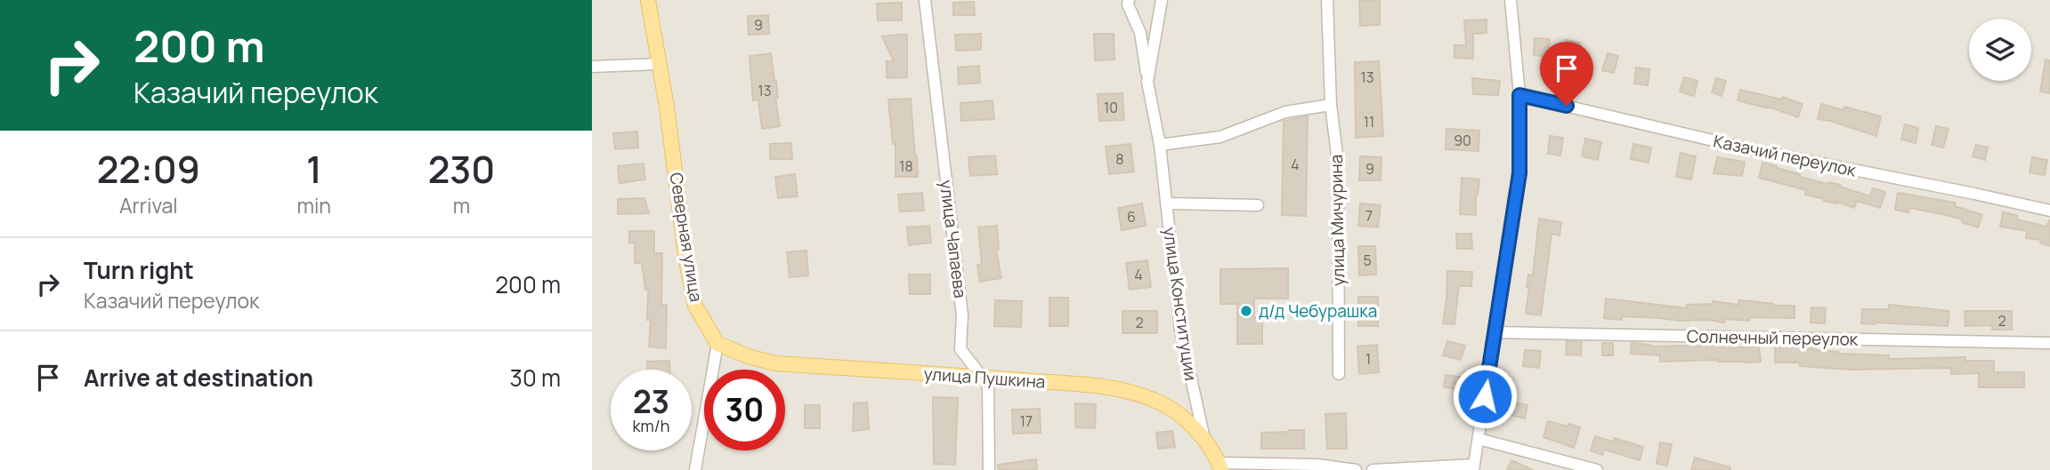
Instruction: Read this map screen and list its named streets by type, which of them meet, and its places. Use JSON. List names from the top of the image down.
{
  "streets": {
    "main road": ["Северная улица", "улица Пушкина"],
    "street": [
      "Казачий переулок",
      "улица Мичурина",
      "улица Чапаева",
      "улица Конституции",
      "Солнечный переулок"
    ]
  },
  "crossings": [
    ["Северная улица", "улица Пушкина"],
    ["улица Чапаева", "улица Пушкина"],
    ["улица Конституции", "улица Пушкина"]
  ],
  "places": ["д/д Чебурашка"],
  "house_numbers": [
    "9",
    "13",
    "13",
    "10",
    "11",
    "90",
    "8",
    "4",
    "18",
    "9",
    "7",
    "6",
    "5",
    "4",
    "2",
    "2",
    "1",
    "17"
  ],
  "page": {
    "turn": ["200 m", "Казачий переулок"],
    "eta": [
      "22:09",
      "Arrival",
      "1",
      "min",
      "230",
      "m"
    ],
    "list": [
      {
        "name": "Turn right",
        "note": "Казачий переулок",
        "value": "200 m"
      },
      {
        "name": "Arrive at destination",
        "value": "30 m"
      }
    ],
    "speed": "23 km/h",
    "limit": "30"
  }
}
